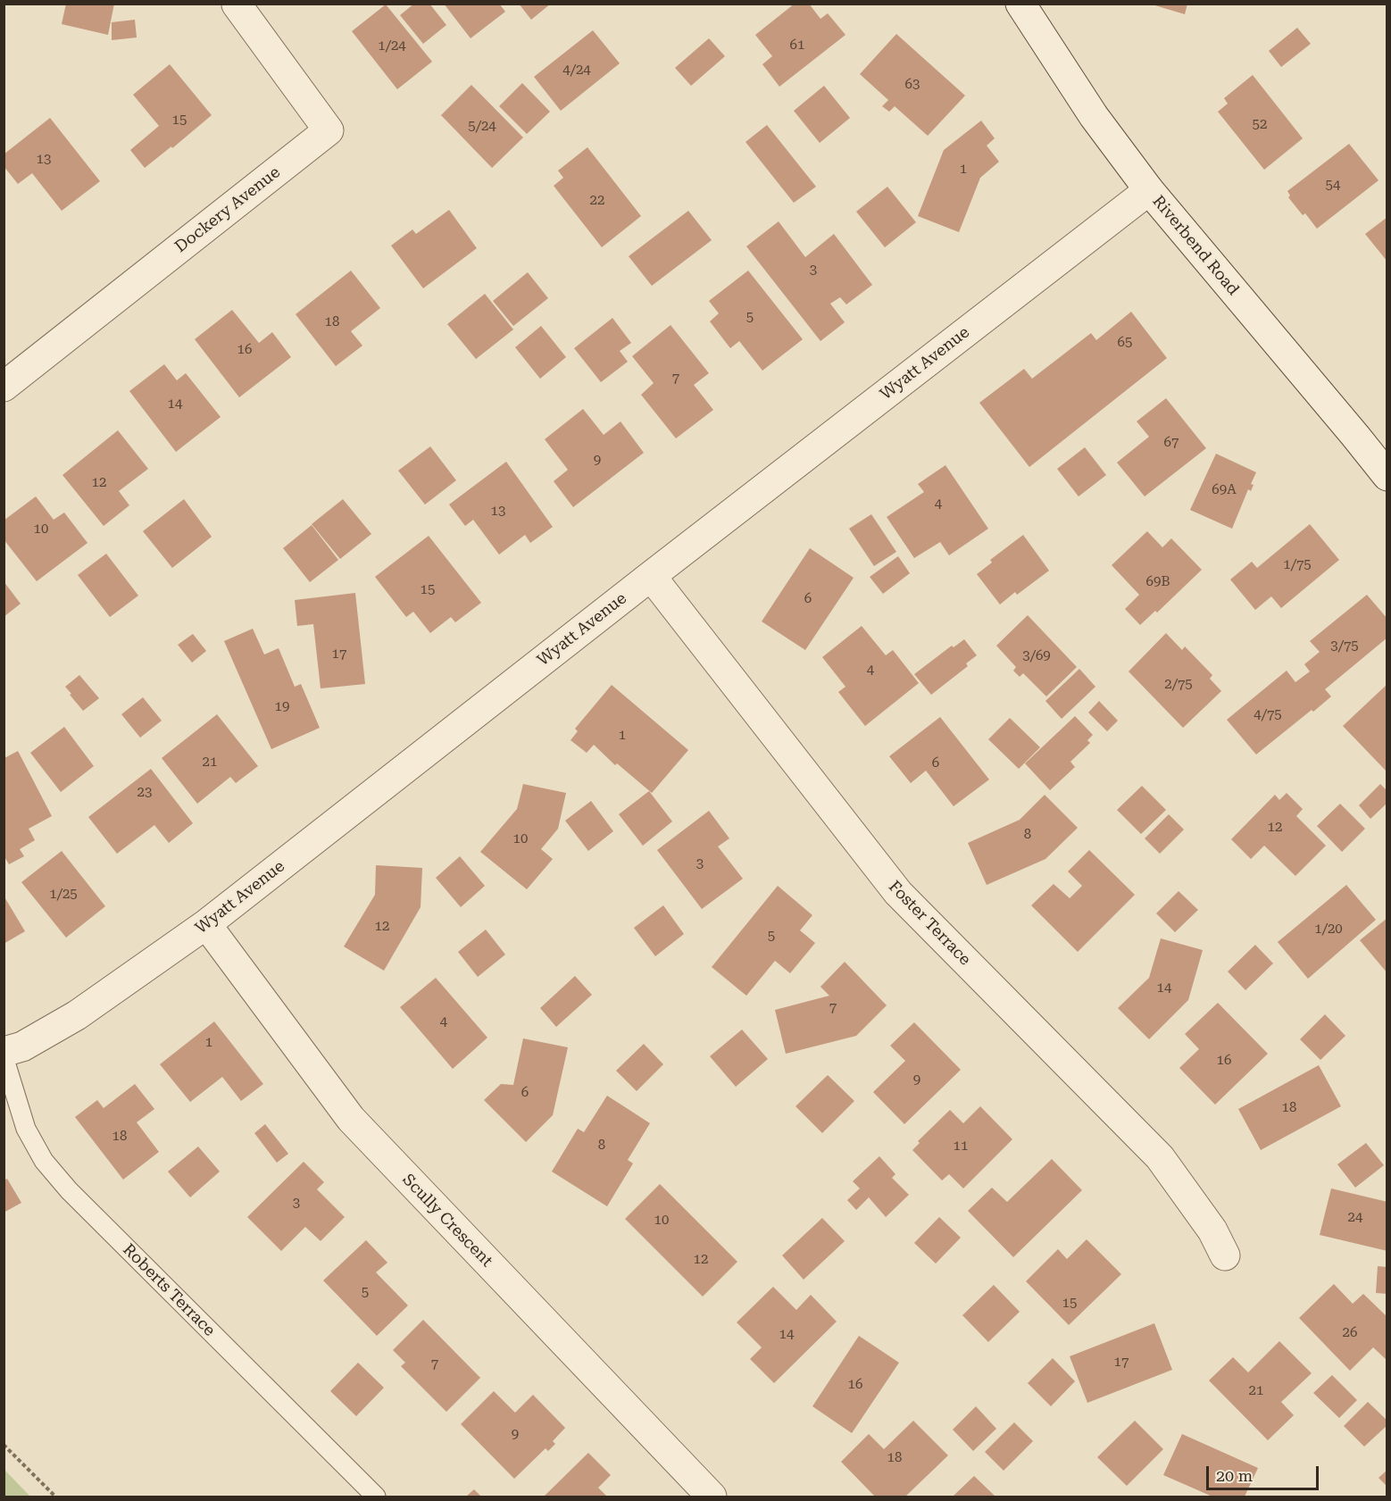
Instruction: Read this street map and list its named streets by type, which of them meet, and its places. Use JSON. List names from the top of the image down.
{
  "streets": {
    "street": [
      "Dockery Avenue",
      "Riverbend Road",
      "Wyatt Avenue",
      "Foster Terrace",
      "Scully Crescent"
    ],
    "lane": ["Roberts Terrace"]
  },
  "crossings": [
    ["Riverbend Road", "Wyatt Avenue"],
    ["Wyatt Avenue", "Foster Terrace"],
    ["Wyatt Avenue", "Scully Crescent"],
    ["Wyatt Avenue", "Roberts Terrace"]
  ],
  "house_numbers": [
    "61",
    "1/24",
    "4/24",
    "63",
    "15",
    "52",
    "5/24",
    "13",
    "1",
    "54",
    "22",
    "3",
    "5",
    "18",
    "65",
    "16",
    "7",
    "14",
    "67",
    "9",
    "12",
    "69A",
    "4",
    "13",
    "10",
    "1/75",
    "69B",
    "15",
    "6",
    "3/75",
    "17",
    "3/69",
    "4",
    "2/75",
    "19",
    "4/75",
    "1",
    "21",
    "6",
    "23",
    "12",
    "8",
    "10",
    "3",
    "1/25",
    "12",
    "1/20",
    "5",
    "14",
    "7",
    "4",
    "1",
    "16",
    "9",
    "6",
    "18",
    "18",
    "8",
    "11",
    "3",
    "24",
    "10",
    "12",
    "5",
    "15",
    "26",
    "14",
    "17",
    "7",
    "16",
    "21",
    "9",
    "18"
  ],
  "scale_bar": "20 m"
}
